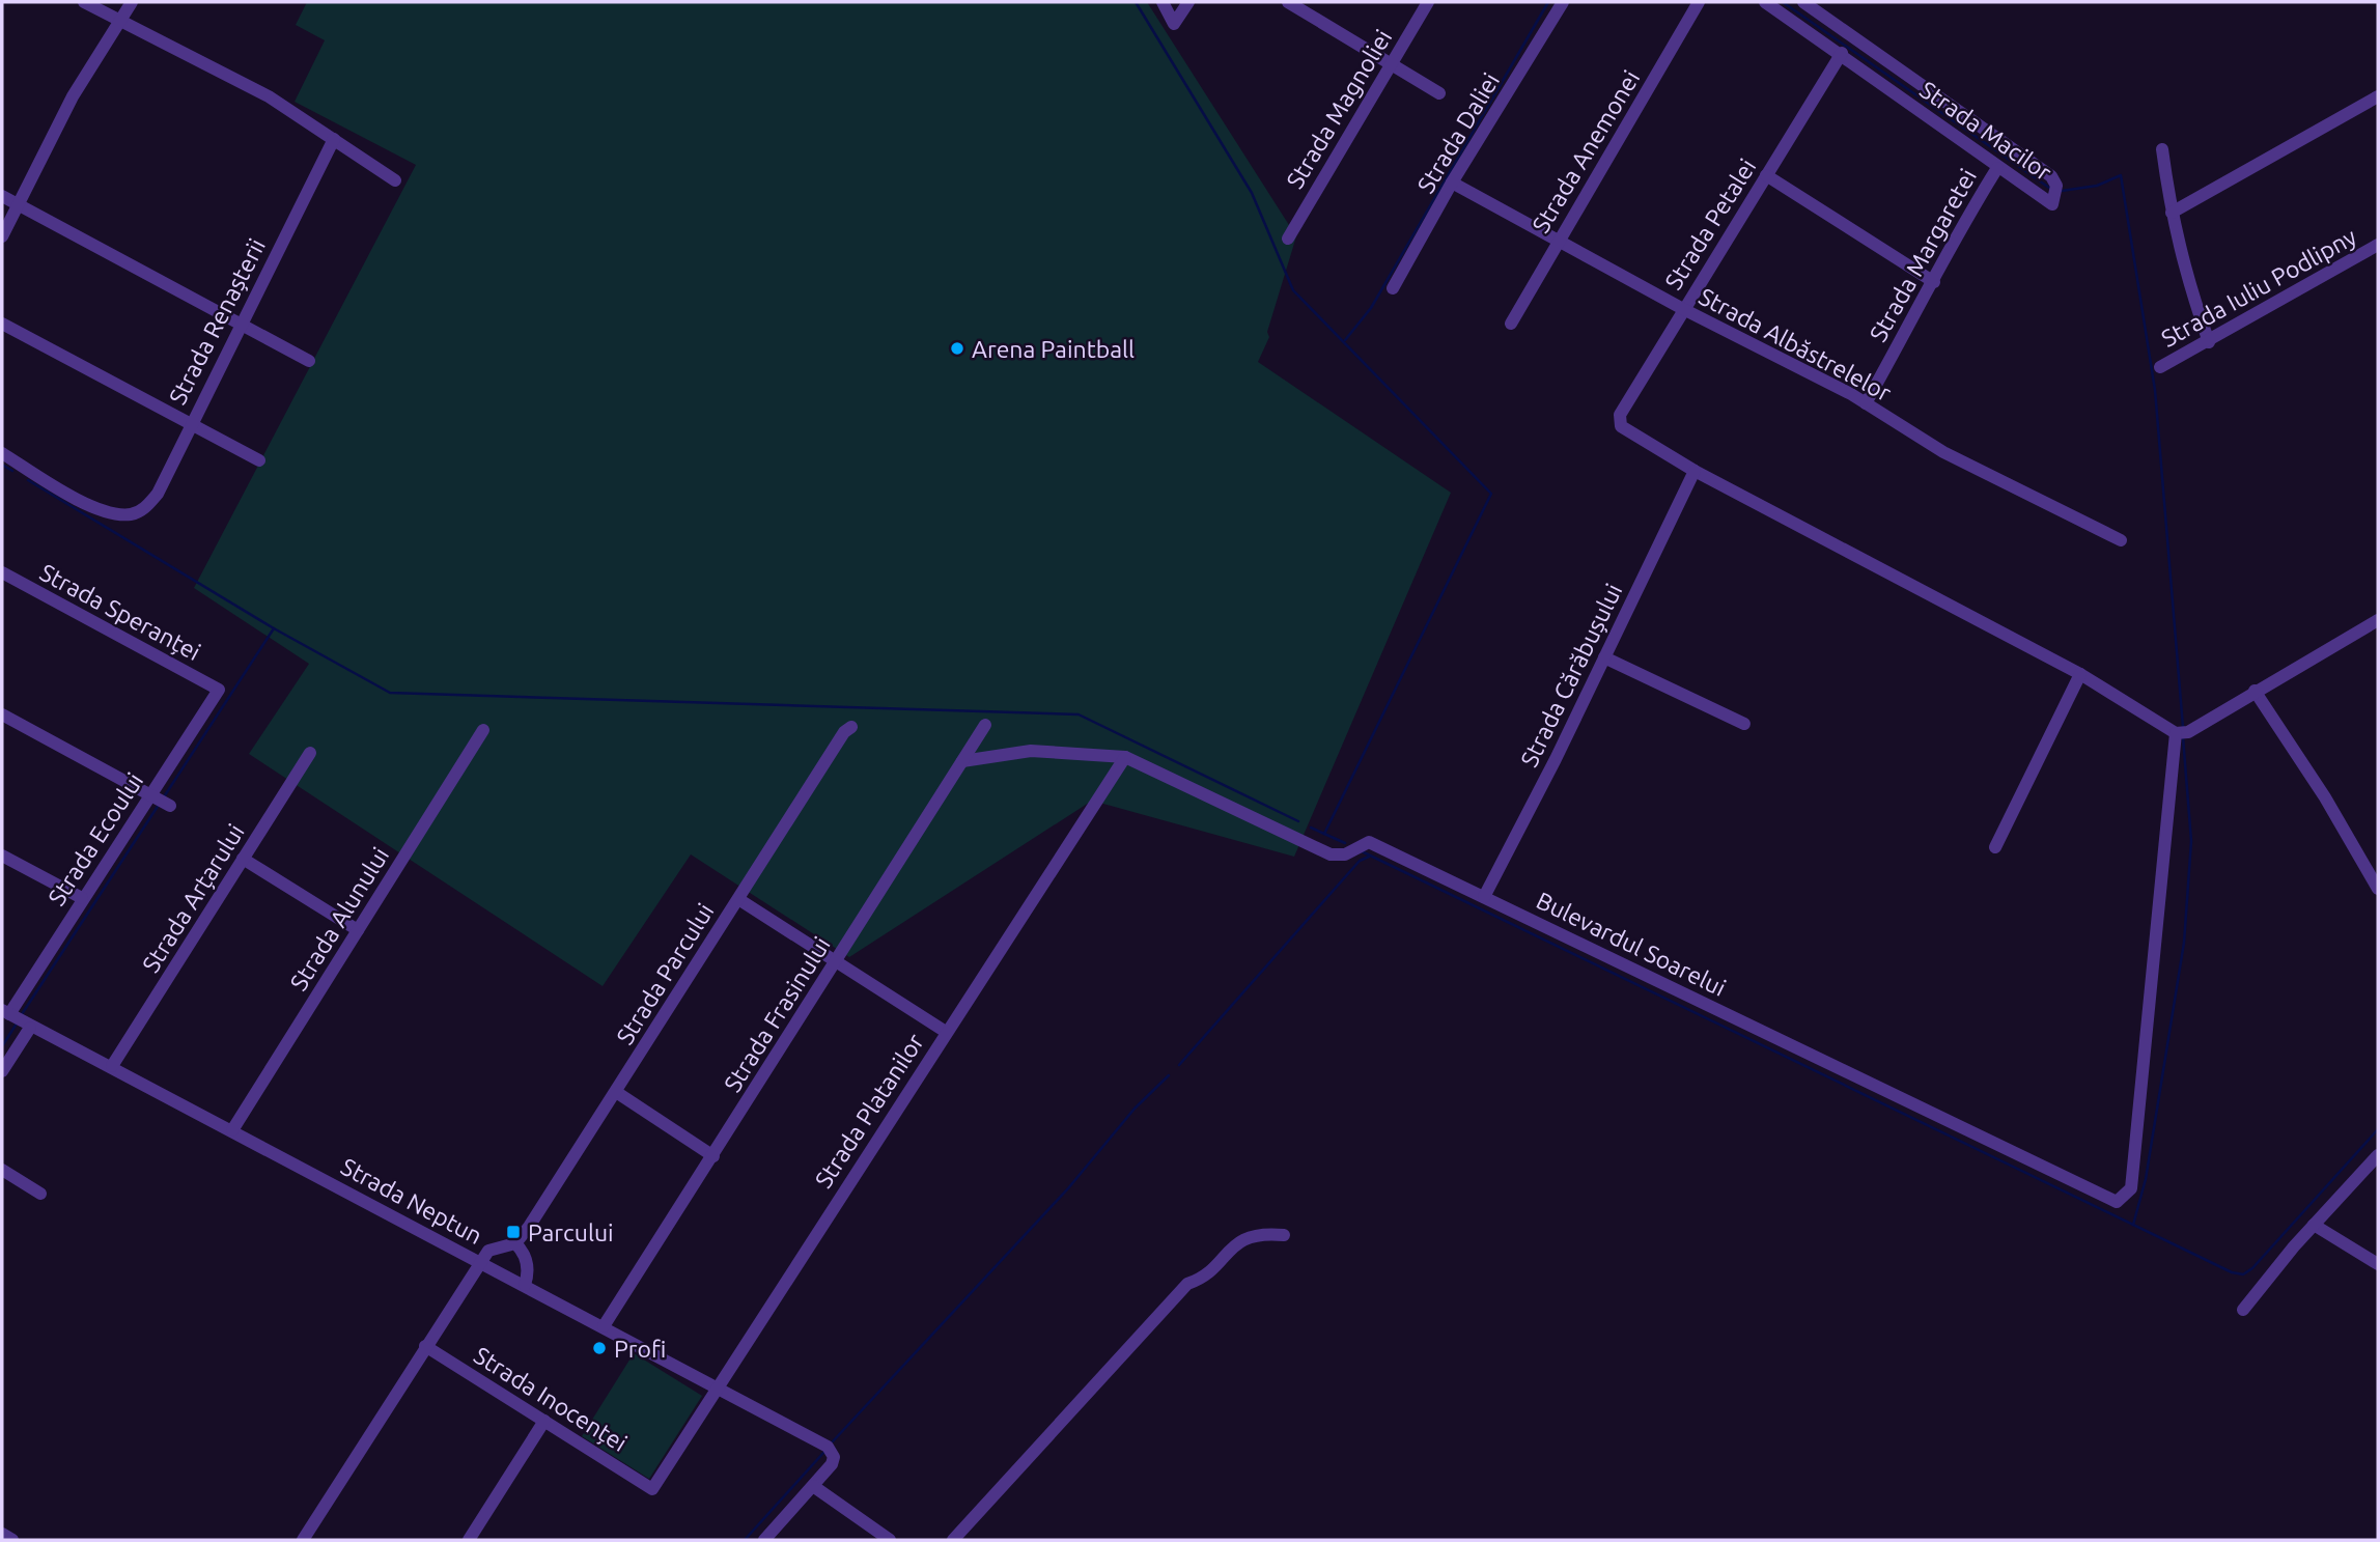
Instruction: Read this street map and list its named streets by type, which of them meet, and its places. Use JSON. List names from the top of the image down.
{
  "streets": {
    "street": [
      "Strada Magnoliei",
      "Strada Macilor",
      "Strada Daliei",
      "Strada Anemonei",
      "Strada Petalei",
      "Strada Margaretei",
      "Strada Iuliu Podlipny",
      "Strada Renașterii",
      "Strada Albăstrelelor",
      "Strada Speranței",
      "Strada Cărăbușului",
      "Strada Ecoului",
      "Strada Arțarului",
      "Strada Alunului",
      "Bulevardul Soarelui",
      "Strada Parcului",
      "Strada Frasinului",
      "Strada Platanilor",
      "Strada Neptun",
      "Strada Inocenței"
    ]
  },
  "crossings": [
    ["Strada Macilor", "Strada Petalei"],
    ["Strada Macilor", "Strada Margaretei"],
    ["Strada Daliei", "Strada Albăstrelelor"],
    ["Strada Anemonei", "Strada Albăstrelelor"],
    ["Strada Petalei", "Strada Albăstrelelor"],
    ["Strada Petalei", "Strada Cărăbușului"],
    ["Strada Margaretei", "Strada Albăstrelelor"],
    ["Strada Speranței", "Strada Ecoului"],
    ["Strada Cărăbușului", "Bulevardul Soarelui"],
    ["Strada Ecoului", "Strada Neptun"],
    ["Strada Arțarului", "Strada Neptun"],
    ["Strada Alunului", "Strada Neptun"],
    ["Bulevardul Soarelui", "Strada Platanilor"],
    ["Strada Frasinului", "Strada Neptun"],
    ["Strada Platanilor", "Strada Neptun"],
    ["Strada Platanilor", "Strada Inocenței"]
  ],
  "places": {
    "other": ["Arena Paintball", "Profi"],
    "transit": ["Parcului"]
  }
}
